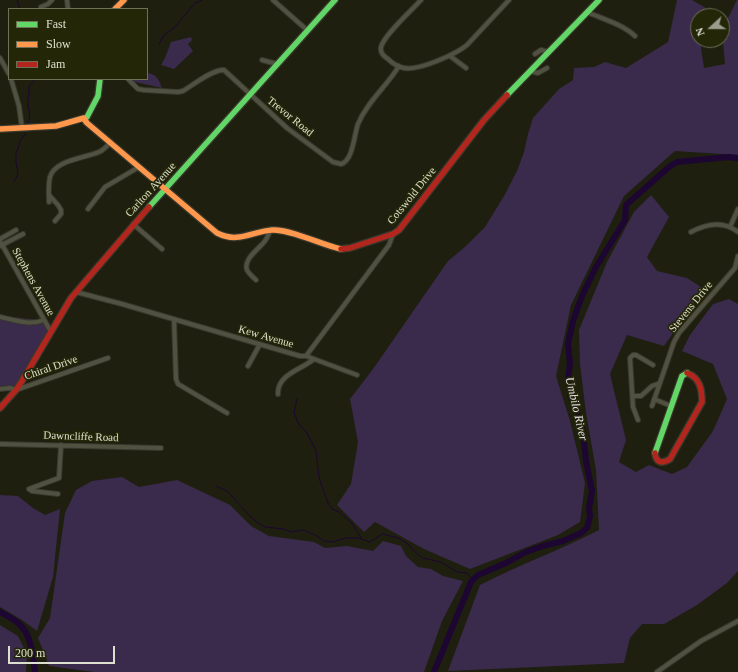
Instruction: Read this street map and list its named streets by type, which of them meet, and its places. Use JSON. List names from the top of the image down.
{
  "streets": {
    "street": [
      "Trevor Road",
      "Carlton Avenue",
      "Cotswold Drive",
      "Stephens Avenue",
      "Stevens Drive",
      "Kew Avenue",
      "Chiral Drive",
      "Dawncliffe Road"
    ]
  },
  "crossings": [
    ["Trevor Road", "Carlton Avenue"],
    ["Carlton Avenue", "Cotswold Drive"],
    ["Carlton Avenue", "Stephens Avenue"],
    ["Carlton Avenue", "Kew Avenue"],
    ["Carlton Avenue", "Chiral Drive"],
    ["Cotswold Drive", "Kew Avenue"]
  ],
  "water": ["Umbilo River"],
  "legend": ["Fast", "Slow", "Jam"],
  "scale_bar": "200 m",
  "north": "left"
}
